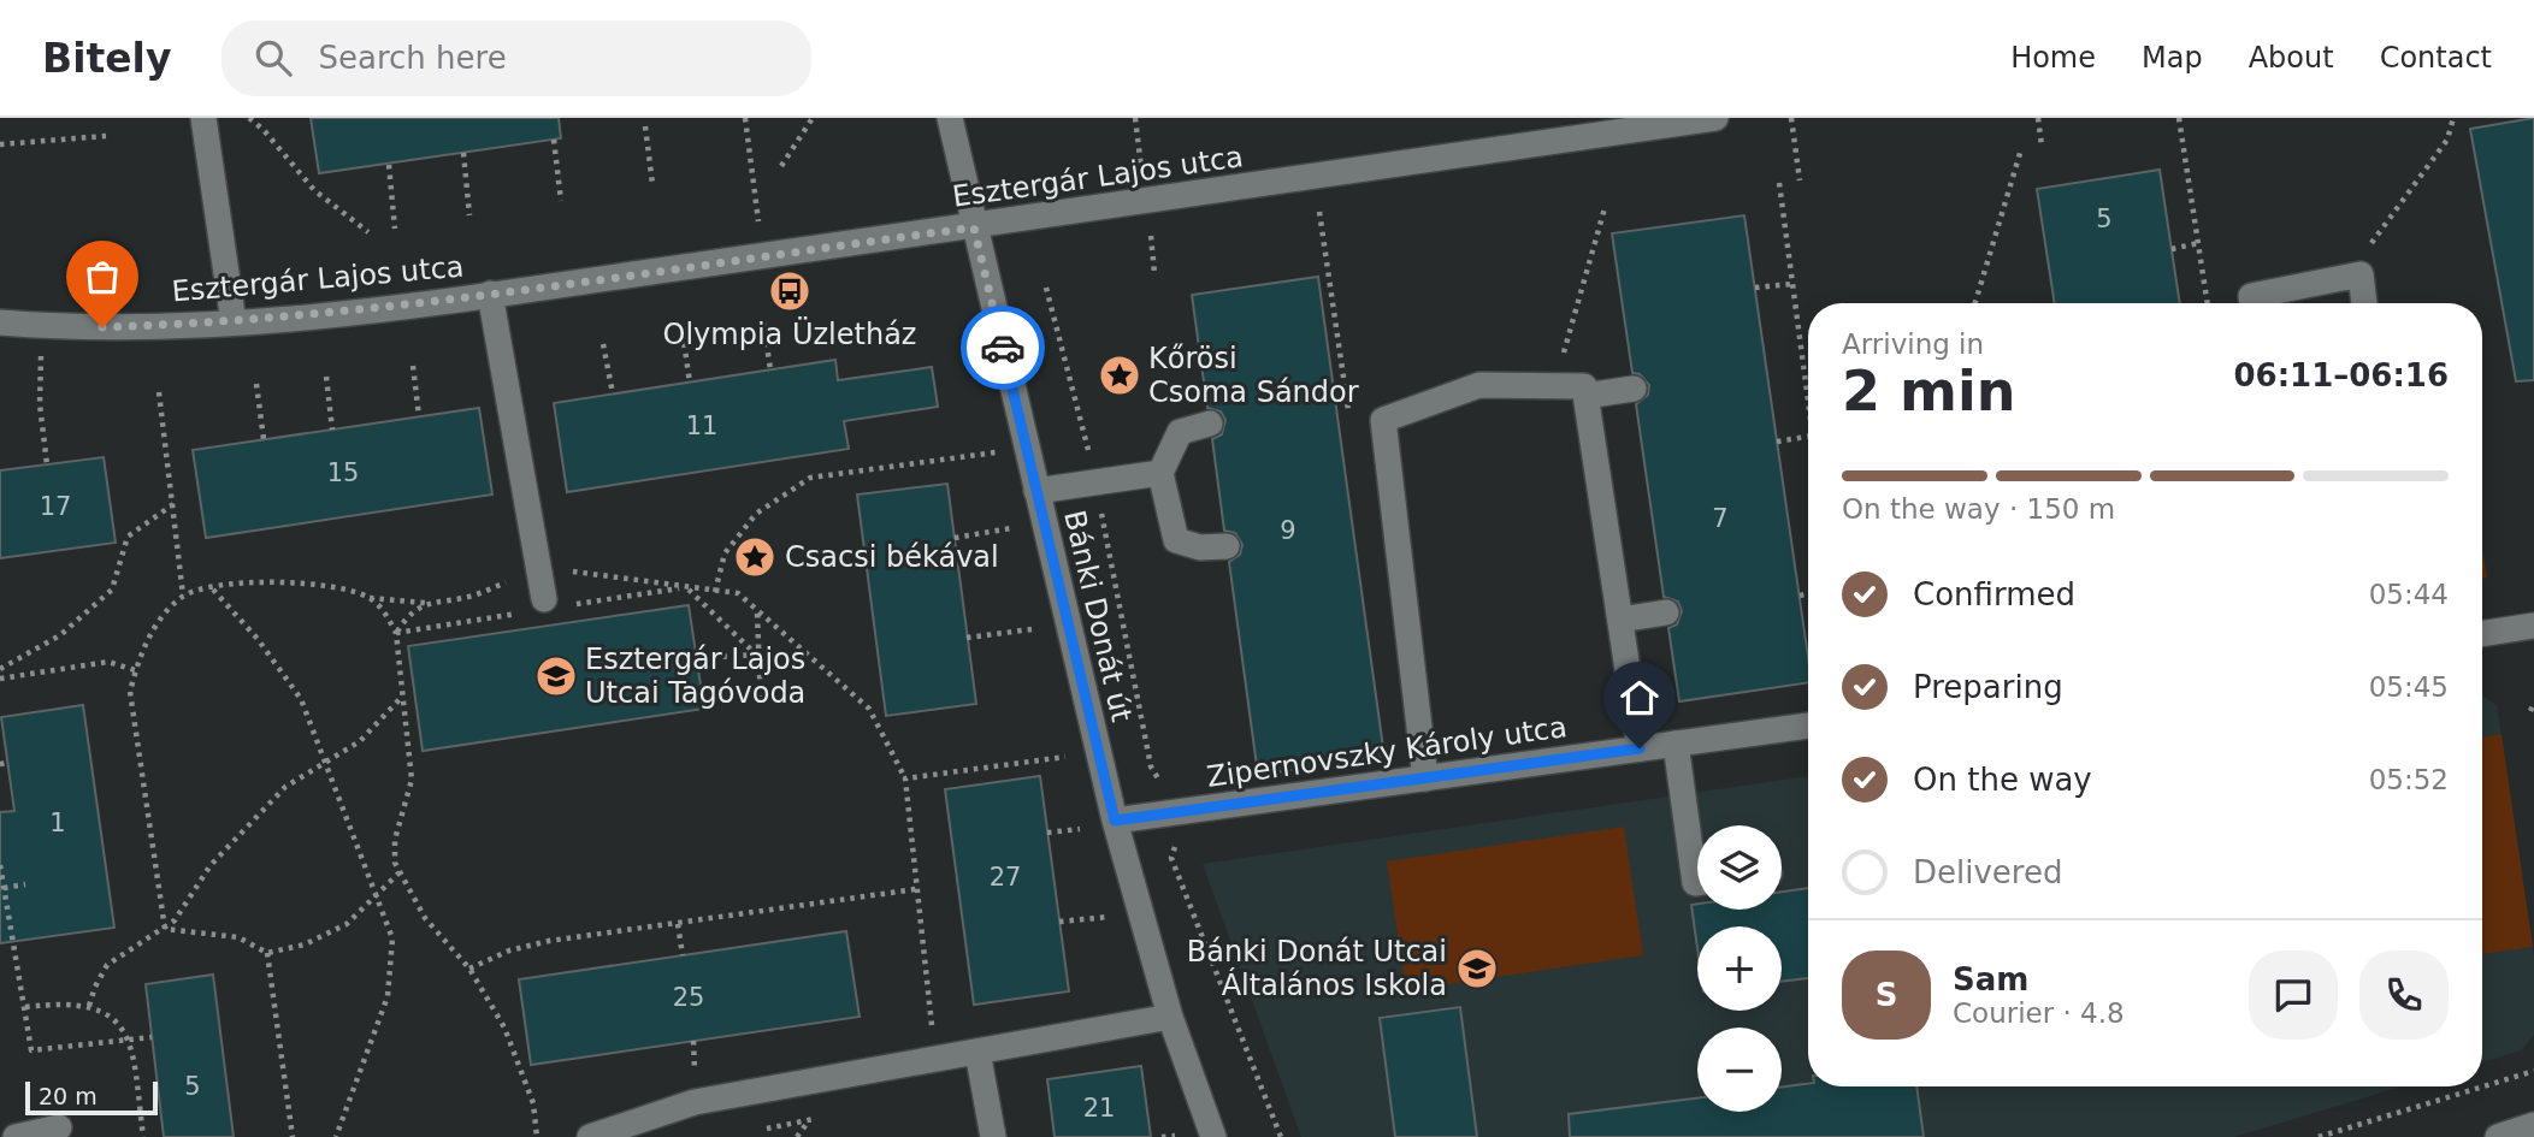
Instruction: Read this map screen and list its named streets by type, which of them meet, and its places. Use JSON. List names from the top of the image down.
{
  "streets": {
    "street": ["Esztergár Lajos utca", "Bánki Donát út", "Zipernovszky Károly utca"]
  },
  "crossings": [
    ["Esztergár Lajos utca", "Bánki Donát út"],
    ["Bánki Donát út", "Zipernovszky Károly utca"]
  ],
  "places": {
    "bus stop": ["Olympia Üzletház"],
    "place": ["Kőrösi Csoma Sándor", "Csacsi békával"],
    "school or university": ["Esztergár Lajos Utcai Tagóvoda", "Bánki Donát Utcai Általános Iskola"]
  },
  "house_numbers": [
    "5",
    "11",
    "15",
    "17",
    "7",
    "9",
    "1",
    "27",
    "25",
    "5",
    "21"
  ],
  "scale_bar": "20 m",
  "page": {
    "header": "Bitely",
    "search": "Search here",
    "nav": [
      "Home",
      "Map",
      "About",
      "Contact"
    ],
    "heading": ["2 min", "Arriving in", "06:11–06:16"],
    "panel": ["Sam", "Courier · 4.8"],
    "bar": "On the way · 150 m",
    "list": [
      ["Confirmed", "05:44"],
      ["Preparing", "05:45"],
      ["On the way", "05:52"],
      "Delivered"
    ],
    "map_buttons": ["+", "−"],
    "round": "S",
    "scale": "20 m"
  }
}
